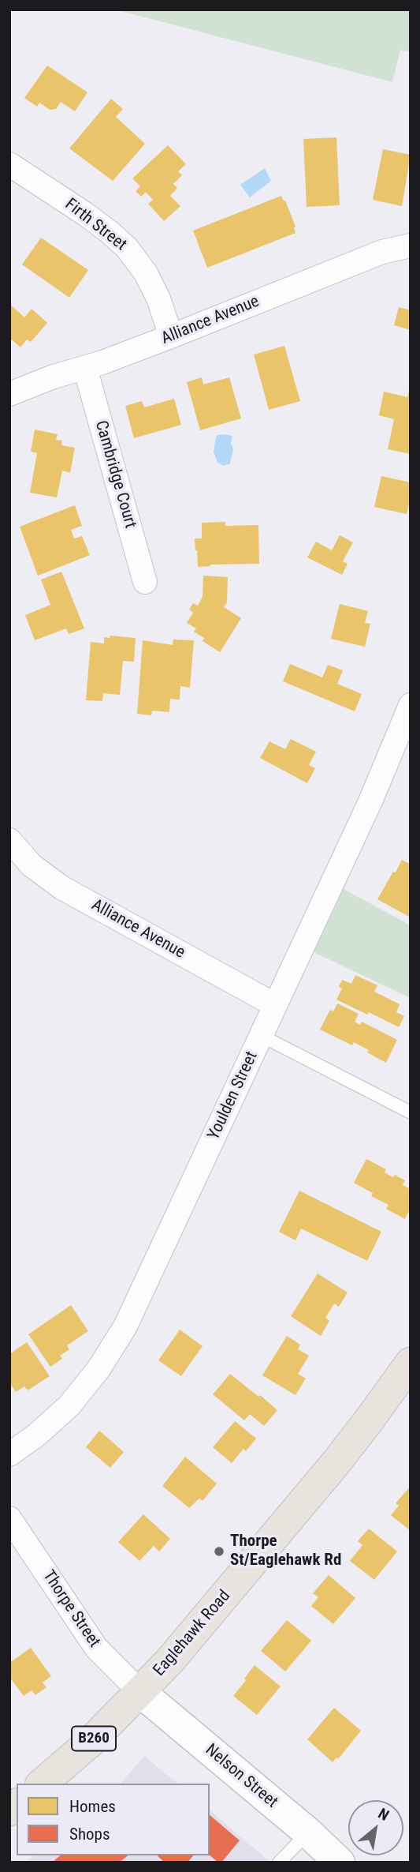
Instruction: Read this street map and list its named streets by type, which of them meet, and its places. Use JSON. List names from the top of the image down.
{
  "streets": {
    "main road": ["Eaglehawk Road", "B260"],
    "street": [
      "Firth Street",
      "Alliance Avenue",
      "Cambridge Court",
      "Youlden Street",
      "Thorpe Street",
      "Nelson Street"
    ]
  },
  "crossings": [
    ["Firth Street", "Alliance Avenue"],
    ["Alliance Avenue", "Cambridge Court"],
    ["Alliance Avenue", "Youlden Street"],
    ["Thorpe Street", "Eaglehawk Road"],
    ["Thorpe Street", "Nelson Street"],
    ["Eaglehawk Road", "Nelson Street"]
  ],
  "places": ["Thorpe St/Eaglehawk Rd"],
  "legend": ["Homes", "Shops"],
  "north": "top right"
}
